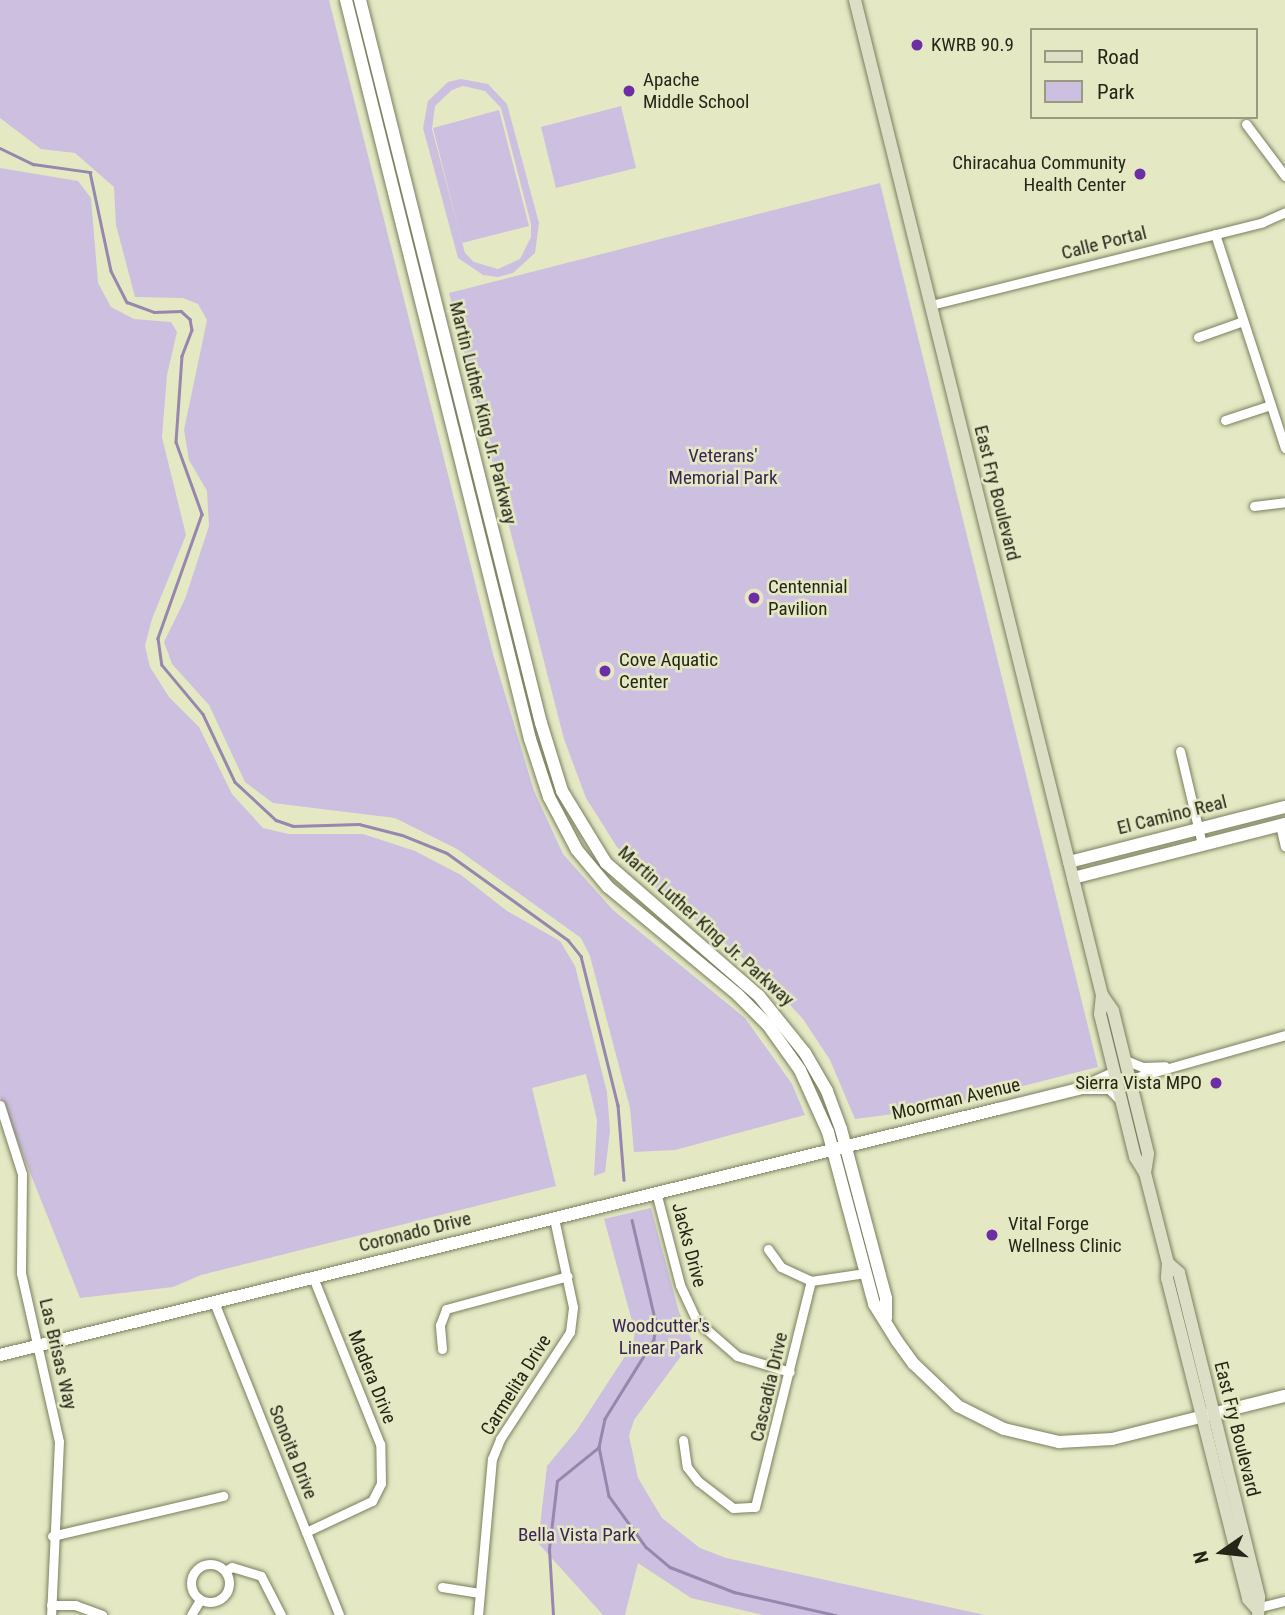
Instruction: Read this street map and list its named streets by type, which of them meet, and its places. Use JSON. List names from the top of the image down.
{
  "streets": {
    "main road": ["East Fry Boulevard"],
    "street": [
      "Calle Portal",
      "Martin Luther King Jr. Parkway",
      "El Camino Real",
      "Moorman Avenue",
      "Coronado Drive",
      "Jacks Drive",
      "Las Brisas Way",
      "Madera Drive",
      "Carmelita Drive",
      "Cascadia Drive",
      "Sonoita Drive"
    ]
  },
  "crossings": [
    ["Calle Portal", "East Fry Boulevard"],
    ["Martin Luther King Jr. Parkway", "Moorman Avenue"],
    ["Martin Luther King Jr. Parkway", "Coronado Drive"],
    ["East Fry Boulevard", "El Camino Real"],
    ["East Fry Boulevard", "Moorman Avenue"],
    ["Moorman Avenue", "Coronado Drive"],
    ["Coronado Drive", "Jacks Drive"],
    ["Coronado Drive", "Las Brisas Way"],
    ["Coronado Drive", "Madera Drive"],
    ["Coronado Drive", "Carmelita Drive"],
    ["Coronado Drive", "Sonoita Drive"],
    ["Jacks Drive", "Cascadia Drive"],
    ["Madera Drive", "Sonoita Drive"]
  ],
  "parks": ["Veterans' Memorial Park", "Woodcutter's Linear Park", "Bella Vista Park"],
  "places": [
    "KWRB 90.9",
    "Apache Middle School",
    "Chiracahua Community Health Center",
    "Centennial Pavilion",
    "Cove Aquatic Center",
    "Sierra Vista MPO",
    "Vital Forge Wellness Clinic"
  ],
  "legend": ["Road", "Park"],
  "north": "left"
}
